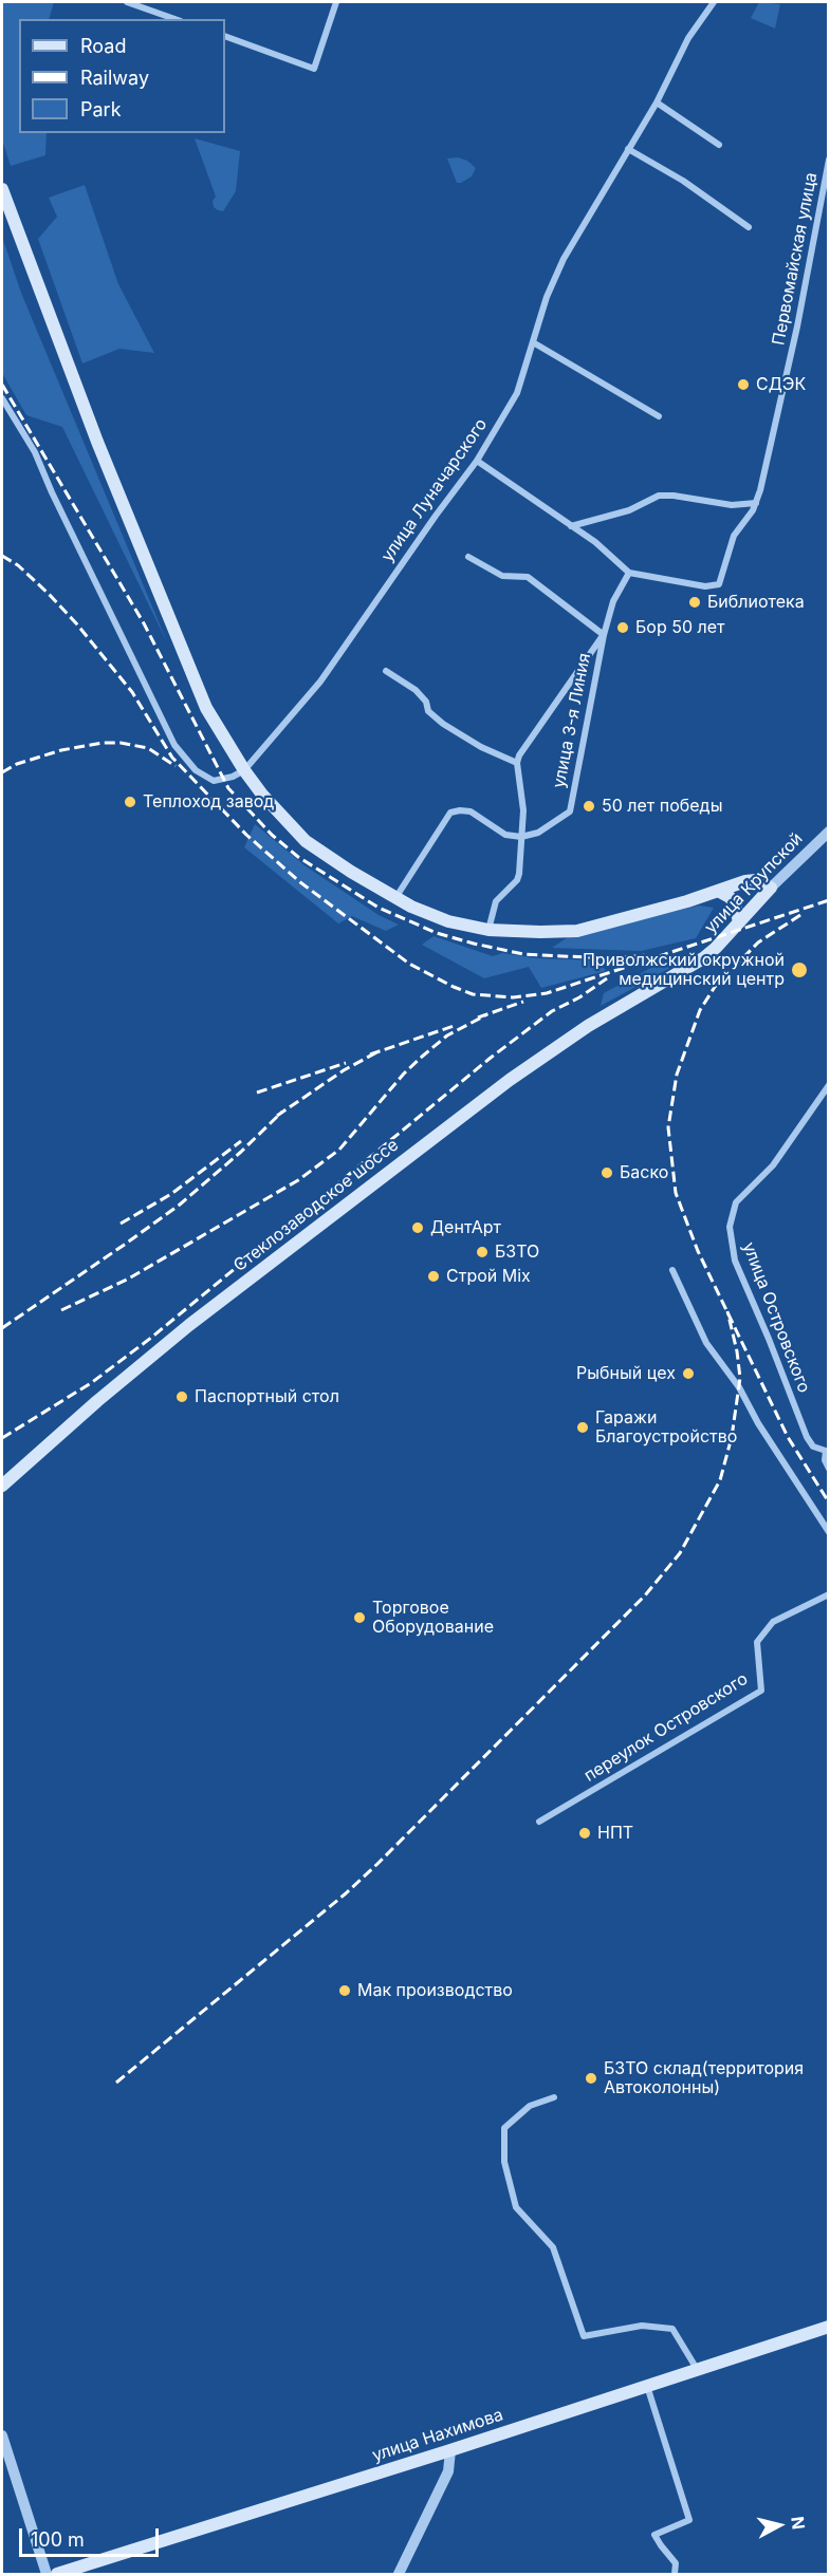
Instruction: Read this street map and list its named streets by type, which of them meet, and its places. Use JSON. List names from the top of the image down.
{
  "streets": {
    "main road": ["улица Крупской", "Стеклозаводское шоссе", "улица Нахимова"],
    "street": [
      "Первомайская улица",
      "улица Луначарского",
      "улица 3-я Линия",
      "улица Островского",
      "переулок Островского"
    ]
  },
  "crossings": [
    ["Первомайская улица", "улица 3-я Линия"],
    ["улица Крупской", "Стеклозаводское шоссе"]
  ],
  "places": [
    "СДЭК",
    "Библиотека",
    "Бор 50 лет",
    "Теплоход завод",
    "50 лет победы",
    "Приволжский окружной медицинский центр",
    "Баско",
    "ДентАрт",
    "БЗТО",
    "Строй Mix",
    "Рыбный цех",
    "Паспортный стол",
    "Гаражи Благоустройство",
    "Торговое Оборудование",
    "НПТ",
    "Мак производство",
    "БЗТО склад(территория Автоколонны)"
  ],
  "legend": ["Road", "Railway", "Park"],
  "scale_bar": "100 m",
  "north": "right"
}
